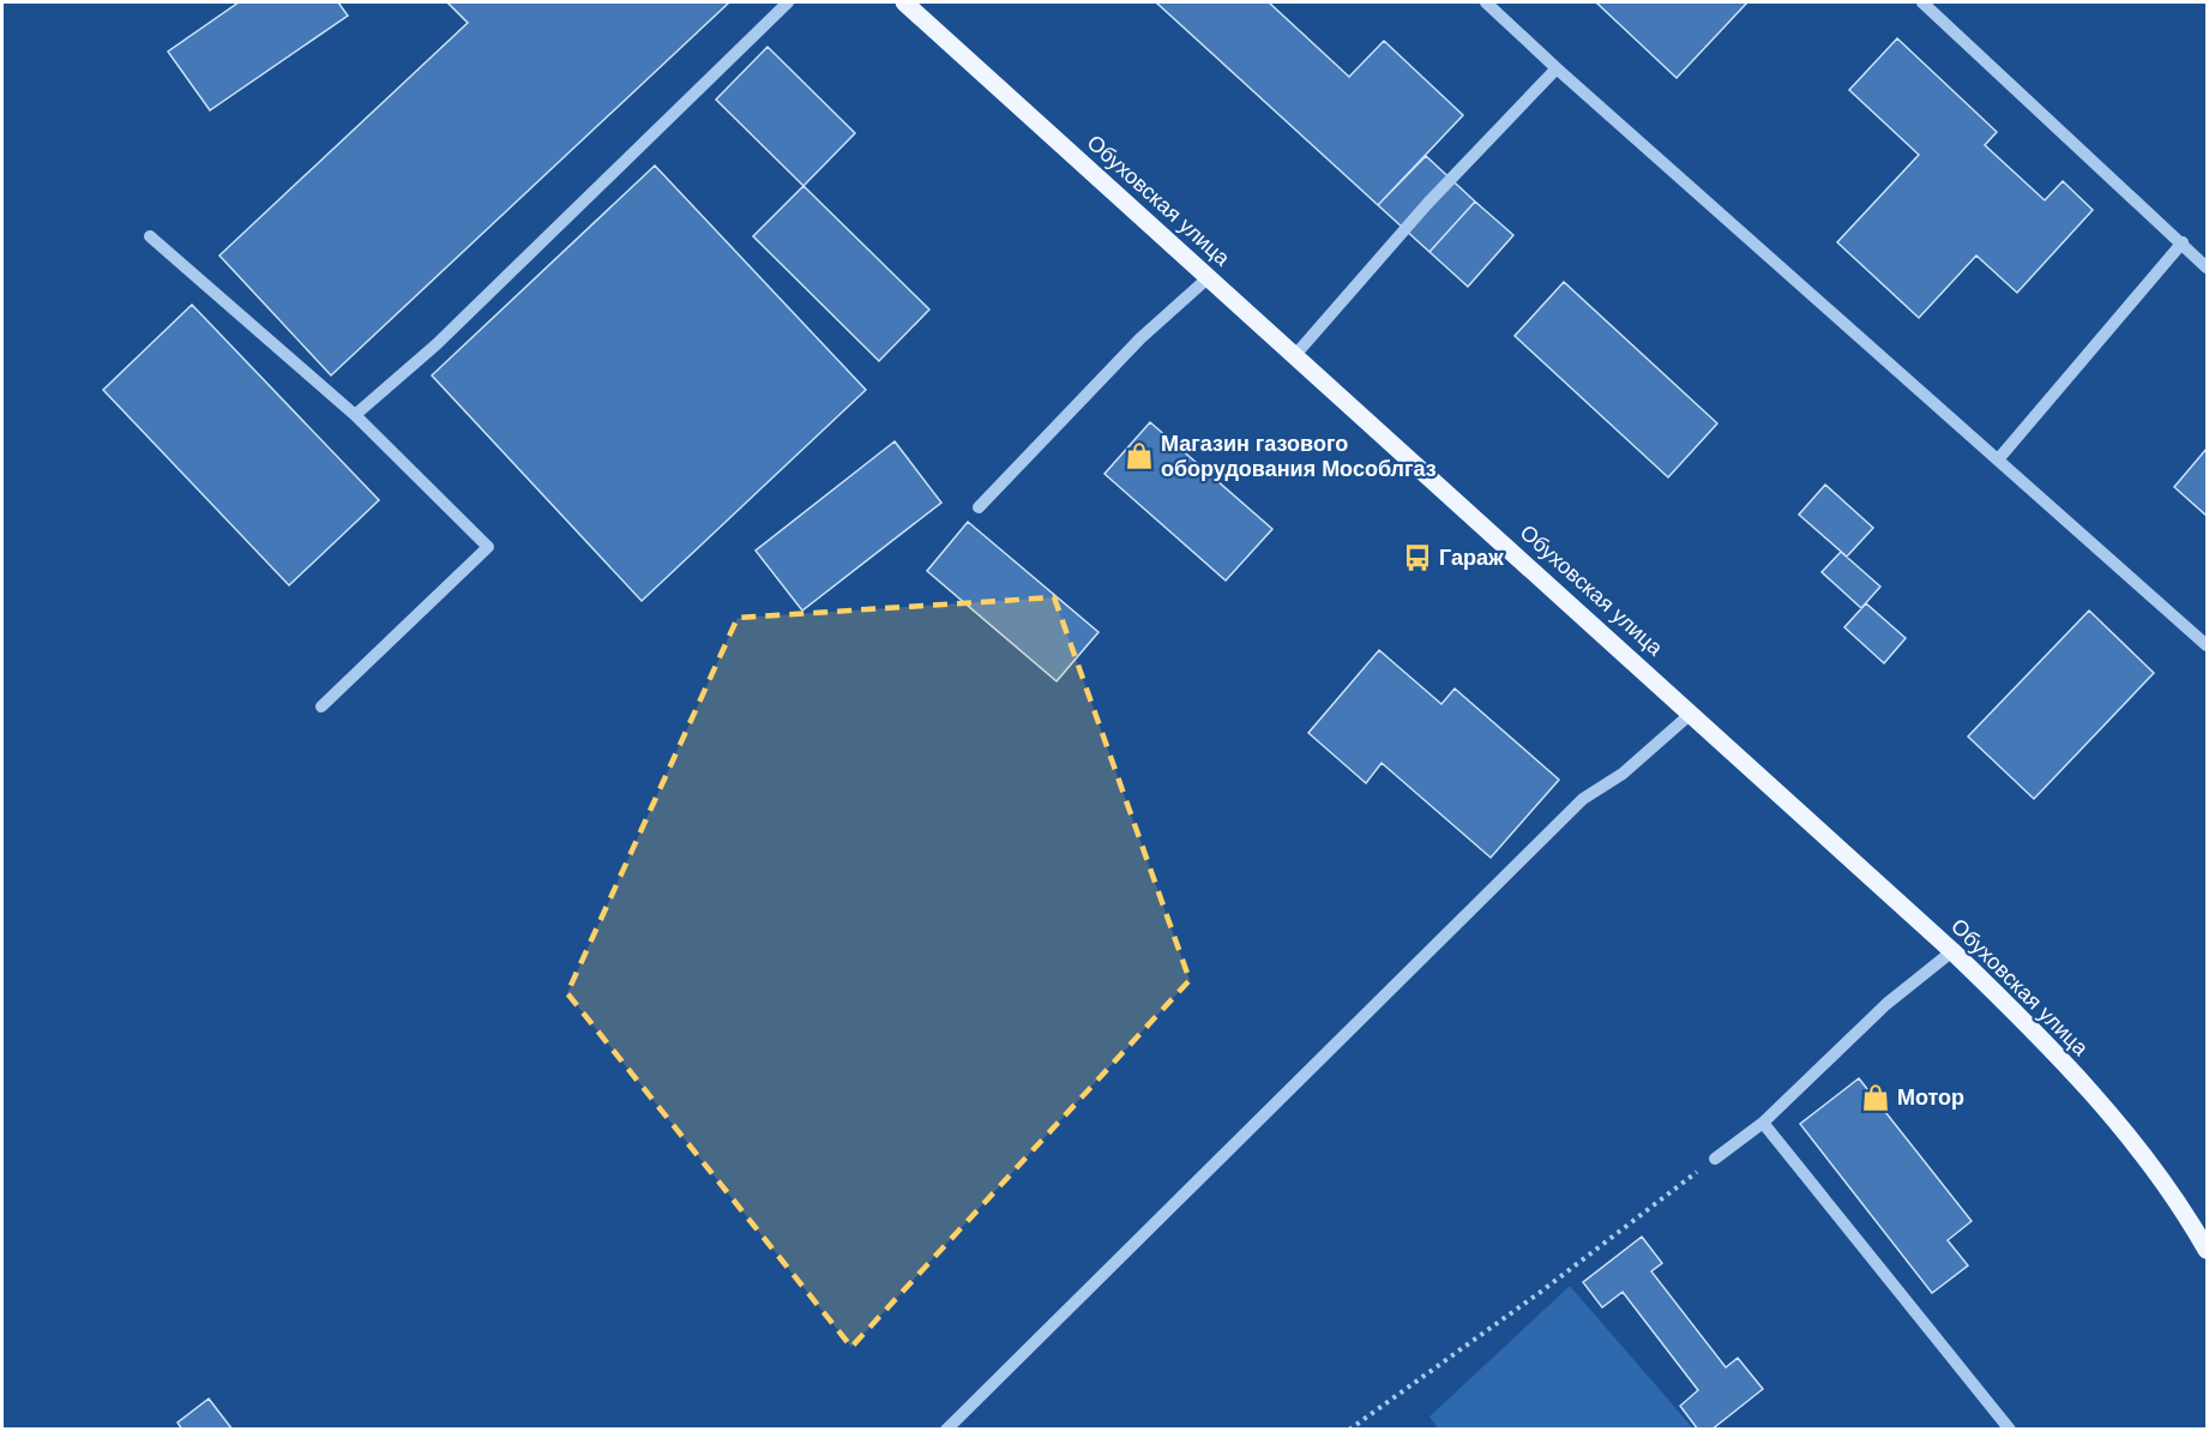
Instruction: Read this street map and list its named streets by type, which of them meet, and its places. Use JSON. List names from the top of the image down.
{
  "streets": {
    "main road": ["Обуховская улица"]
  },
  "places": {
    "shop": ["Магазин газового оборудования Мособлгаз", "Мотор"],
    "bus stop": ["Гараж"]
  }
}
